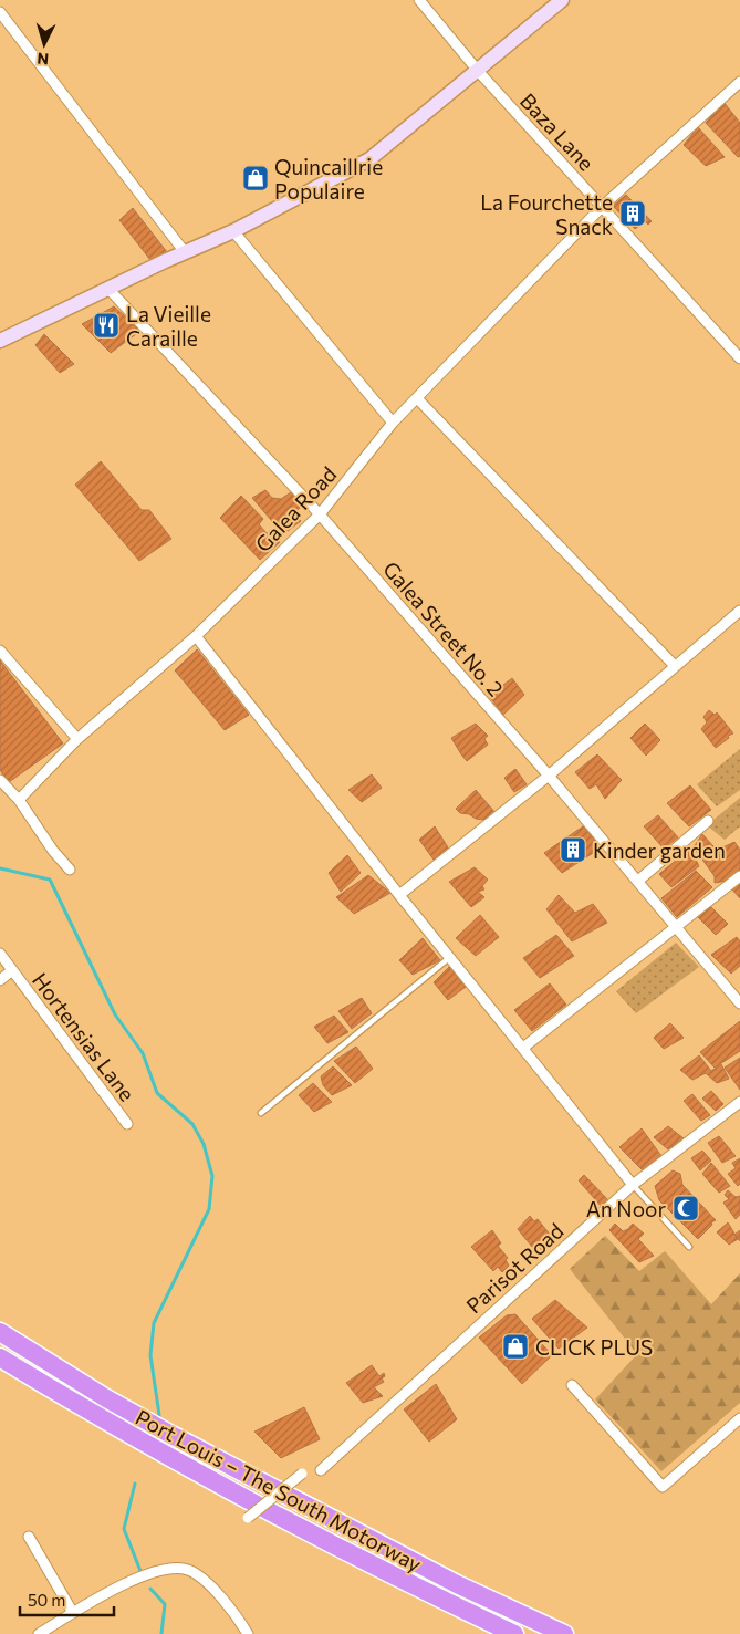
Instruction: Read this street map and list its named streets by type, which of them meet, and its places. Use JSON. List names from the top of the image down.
{
  "streets": {
    "highway": ["Port Louis – The South Motorway"],
    "street": [
      "Baza Lane",
      "Galea Road",
      "Galea Street No. 2",
      "Hortensias Lane",
      "Parisot Road"
    ]
  },
  "crossings": [
    ["Baza Lane", "Galea Road"],
    ["Galea Road", "Galea Street No. 2"]
  ],
  "places": {
    "shop": ["Quincaillrie Populaire", "CLICK PLUS"],
    "building": ["La Fourchette Snack", "Kinder garden"],
    "restaurant": ["La Vieille Caraille"],
    "mosque": ["An Noor"]
  },
  "scale_bar": "50 m",
  "north": "bottom"
}
